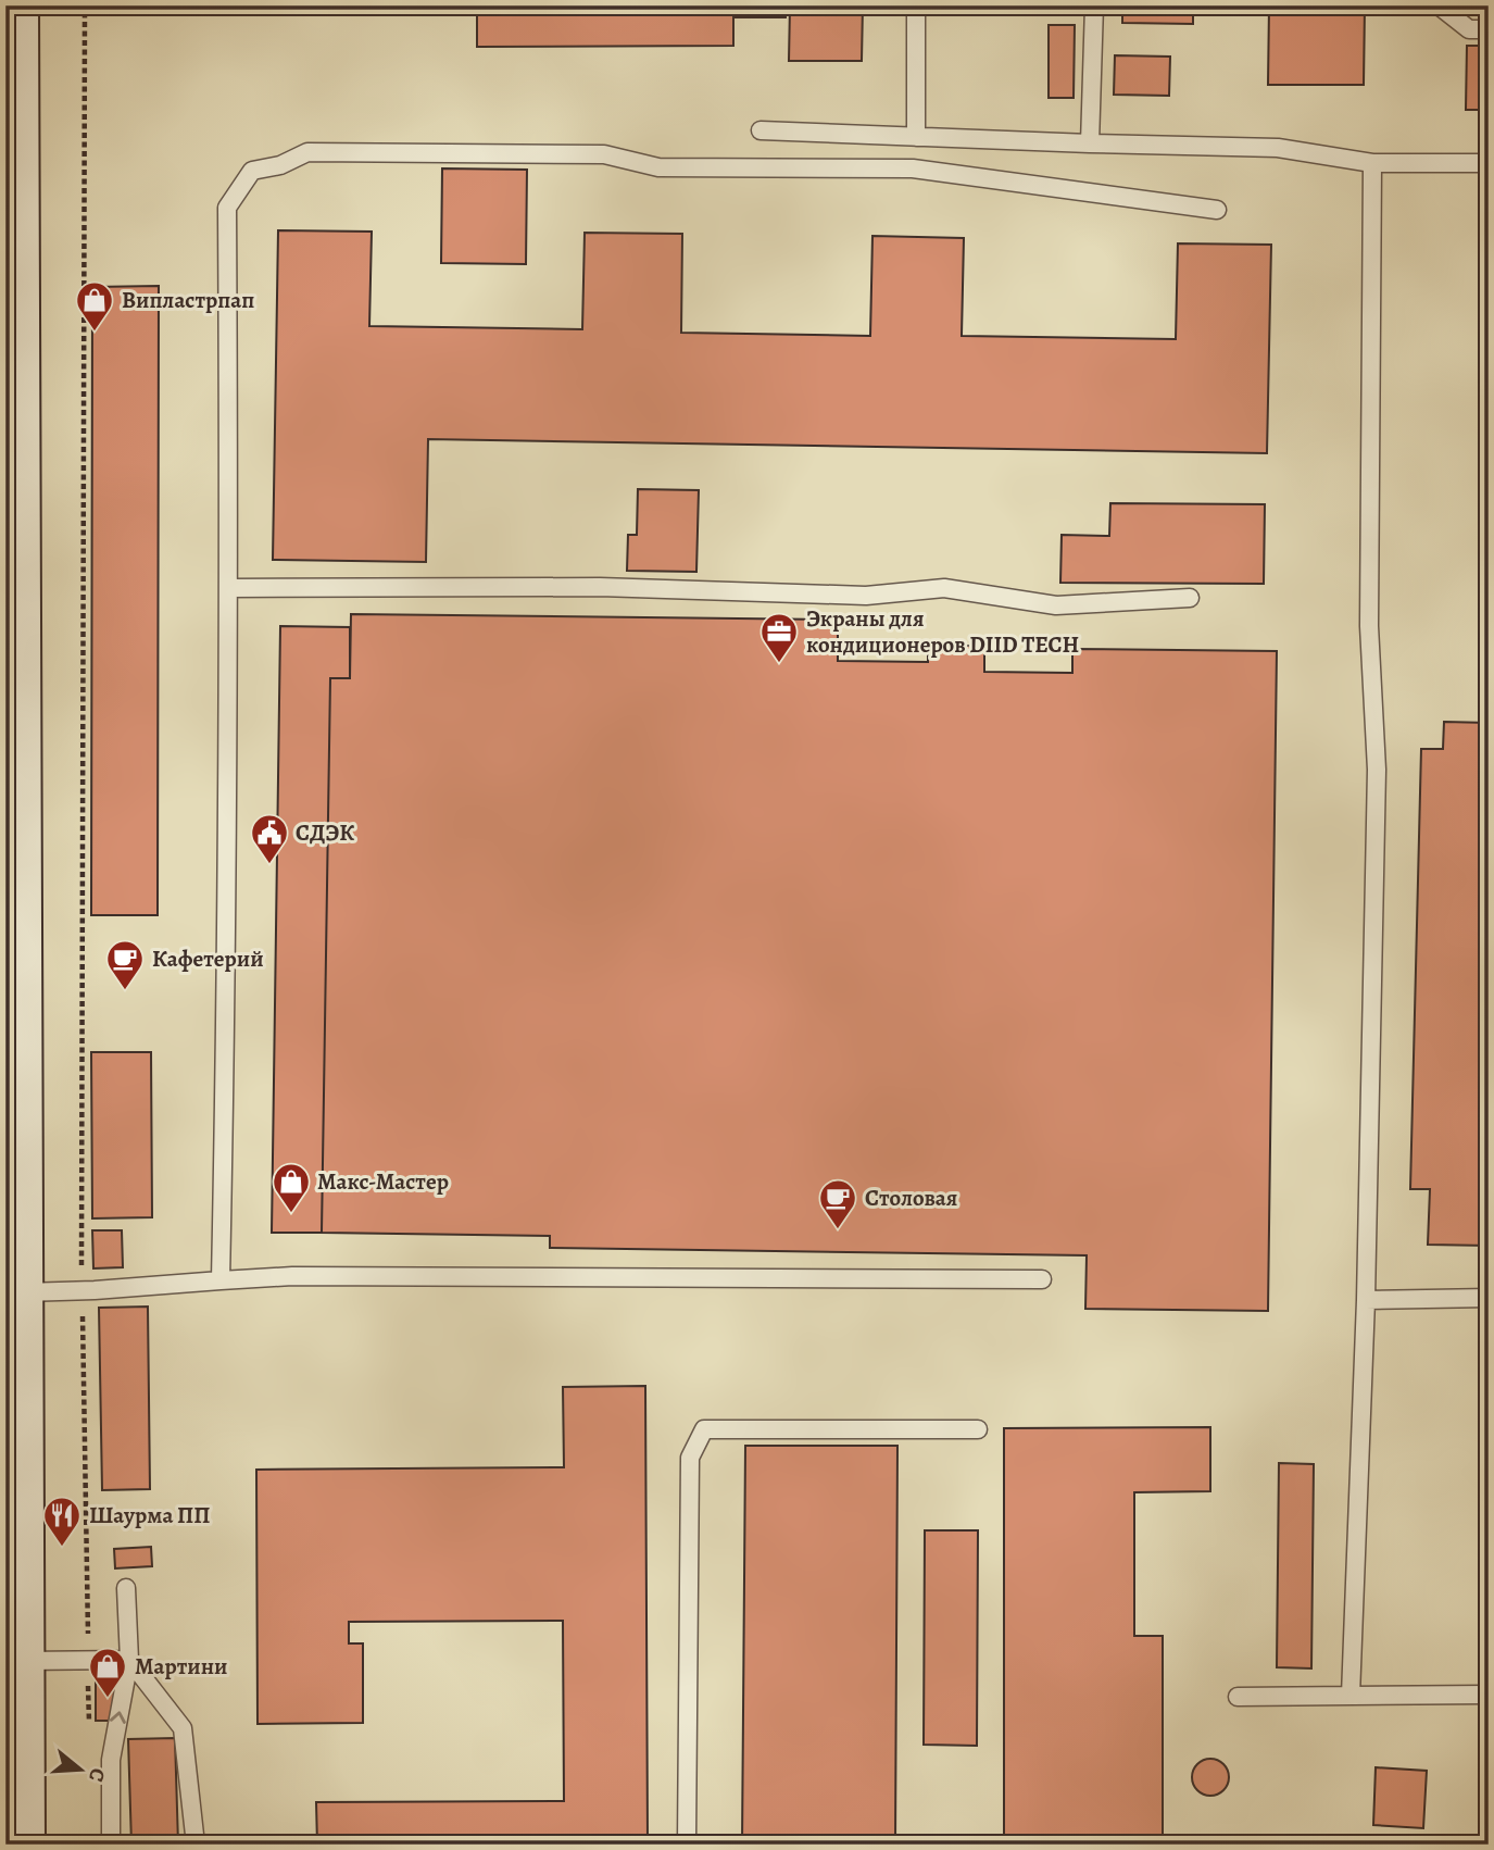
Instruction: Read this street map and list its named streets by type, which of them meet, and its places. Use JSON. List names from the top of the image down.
{
  "places": {
    "shop": ["Випластрпап", "Макс-Мастер", "Мартини"],
    "office": ["Экраны для кондиционеров DIID TECH"],
    "public building": ["СДЭК"],
    "cafe": ["Кафетерий", "Столовая"],
    "restaurant": ["Шаурма ПП"]
  },
  "north": "right"
}
